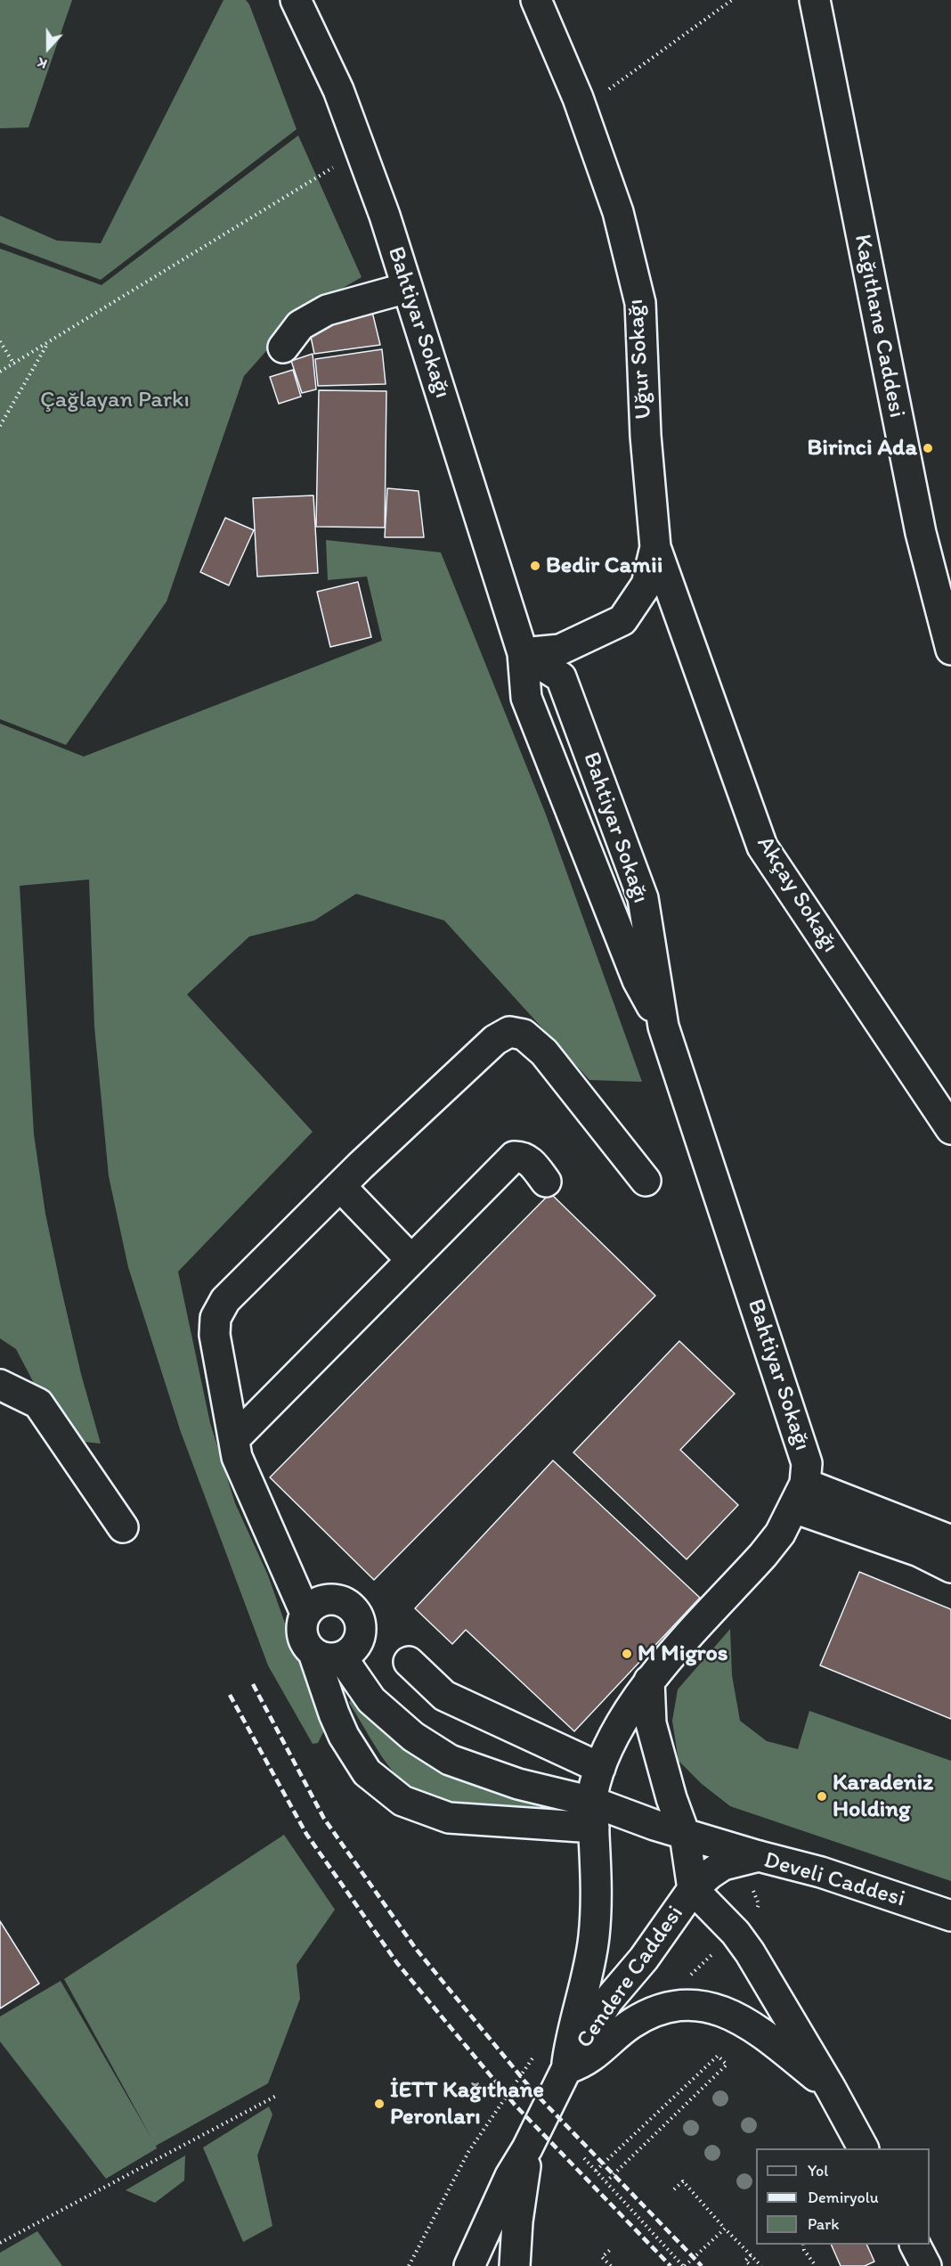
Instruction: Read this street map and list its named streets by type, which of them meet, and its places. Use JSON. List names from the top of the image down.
{
  "streets": {
    "street": [
      "Bahtiyar Sokağı",
      "Kağıthane Caddesi",
      "Uğur Sokağı",
      "Akçay Sokağı",
      "Develi Caddesi",
      "Cendere Caddesi"
    ]
  },
  "crossings": [
    ["Bahtiyar Sokağı", "Uğur Sokağı"],
    ["Bahtiyar Sokağı", "Cendere Caddesi"],
    ["Uğur Sokağı", "Akçay Sokağı"],
    ["Develi Caddesi", "Cendere Caddesi"]
  ],
  "parks": ["Çağlayan Parkı"],
  "places": [
    "Birinci Ada",
    "Bedir Camii",
    "M Migros",
    "Karadeniz Holding",
    "İETT Kağıthane Peronları"
  ],
  "legend": ["Yol", "Demiryolu", "Park"],
  "north": "bottom"
}
